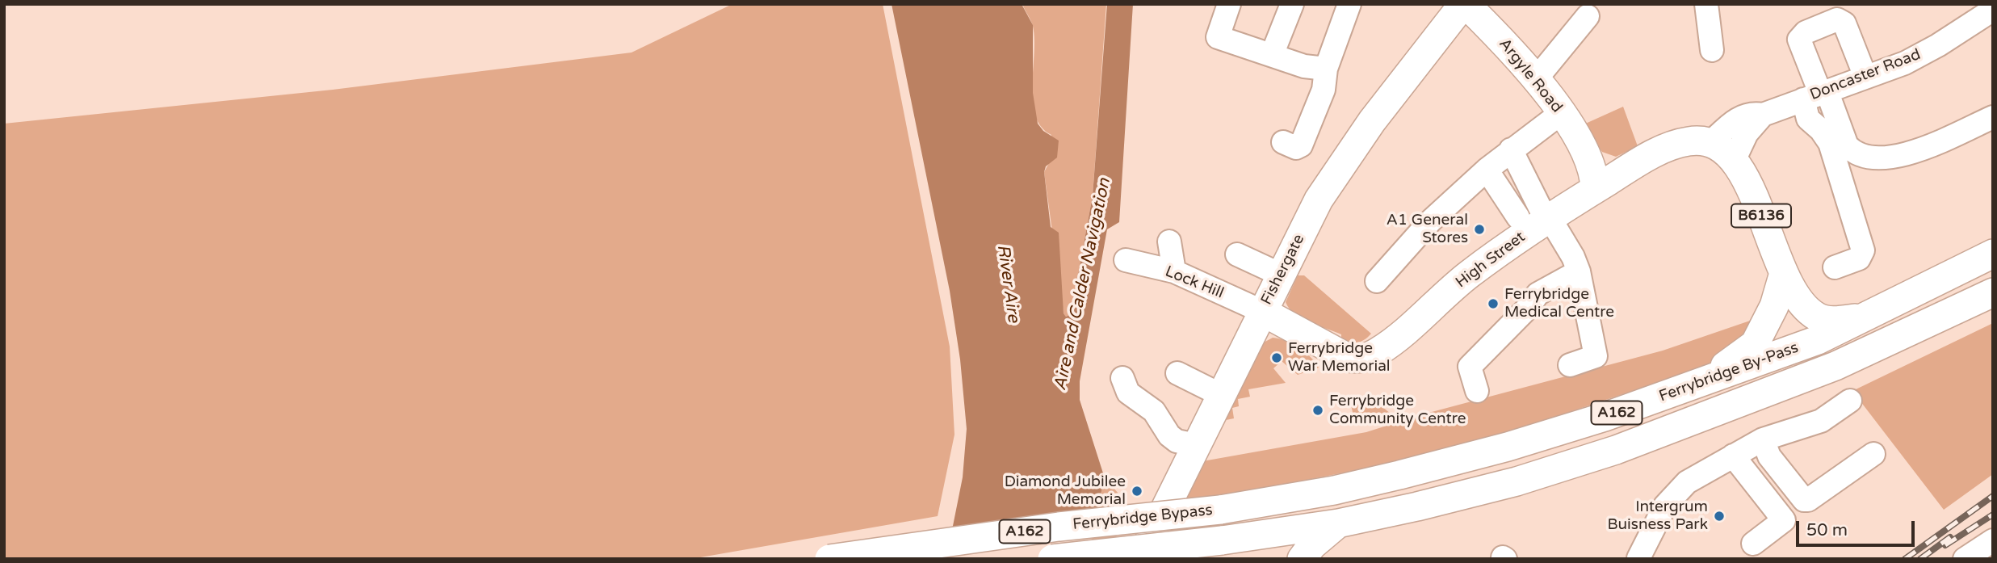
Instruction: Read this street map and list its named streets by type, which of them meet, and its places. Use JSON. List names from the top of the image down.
{
  "streets": {
    "main road": [
      "Argyle Road",
      "B6136",
      "High Street",
      "Fishergate",
      "Ferrybridge By-Pass",
      "A162",
      "Ferrybridge Bypass"
    ],
    "street": ["Doncaster Road", "Lock Hill"]
  },
  "crossings": [
    ["Doncaster Road", "B6136"],
    ["Argyle Road", "High Street"],
    ["Argyle Road", "Fishergate"],
    ["High Street", "Fishergate"],
    ["High Street", "Lock Hill"],
    ["Fishergate", "Lock Hill"],
    ["Ferrybridge By-Pass", "Ferrybridge Bypass"]
  ],
  "water": ["River Aire", "Aire and Calder Navigation"],
  "places": [
    "A1 General Stores",
    "Ferrybridge Medical Centre",
    "Ferrybridge War Memorial",
    "Ferrybridge Community Centre",
    "Diamond Jubilee Memorial",
    "Intergrum Buisness Park"
  ],
  "scale_bar": "50 m"
}
